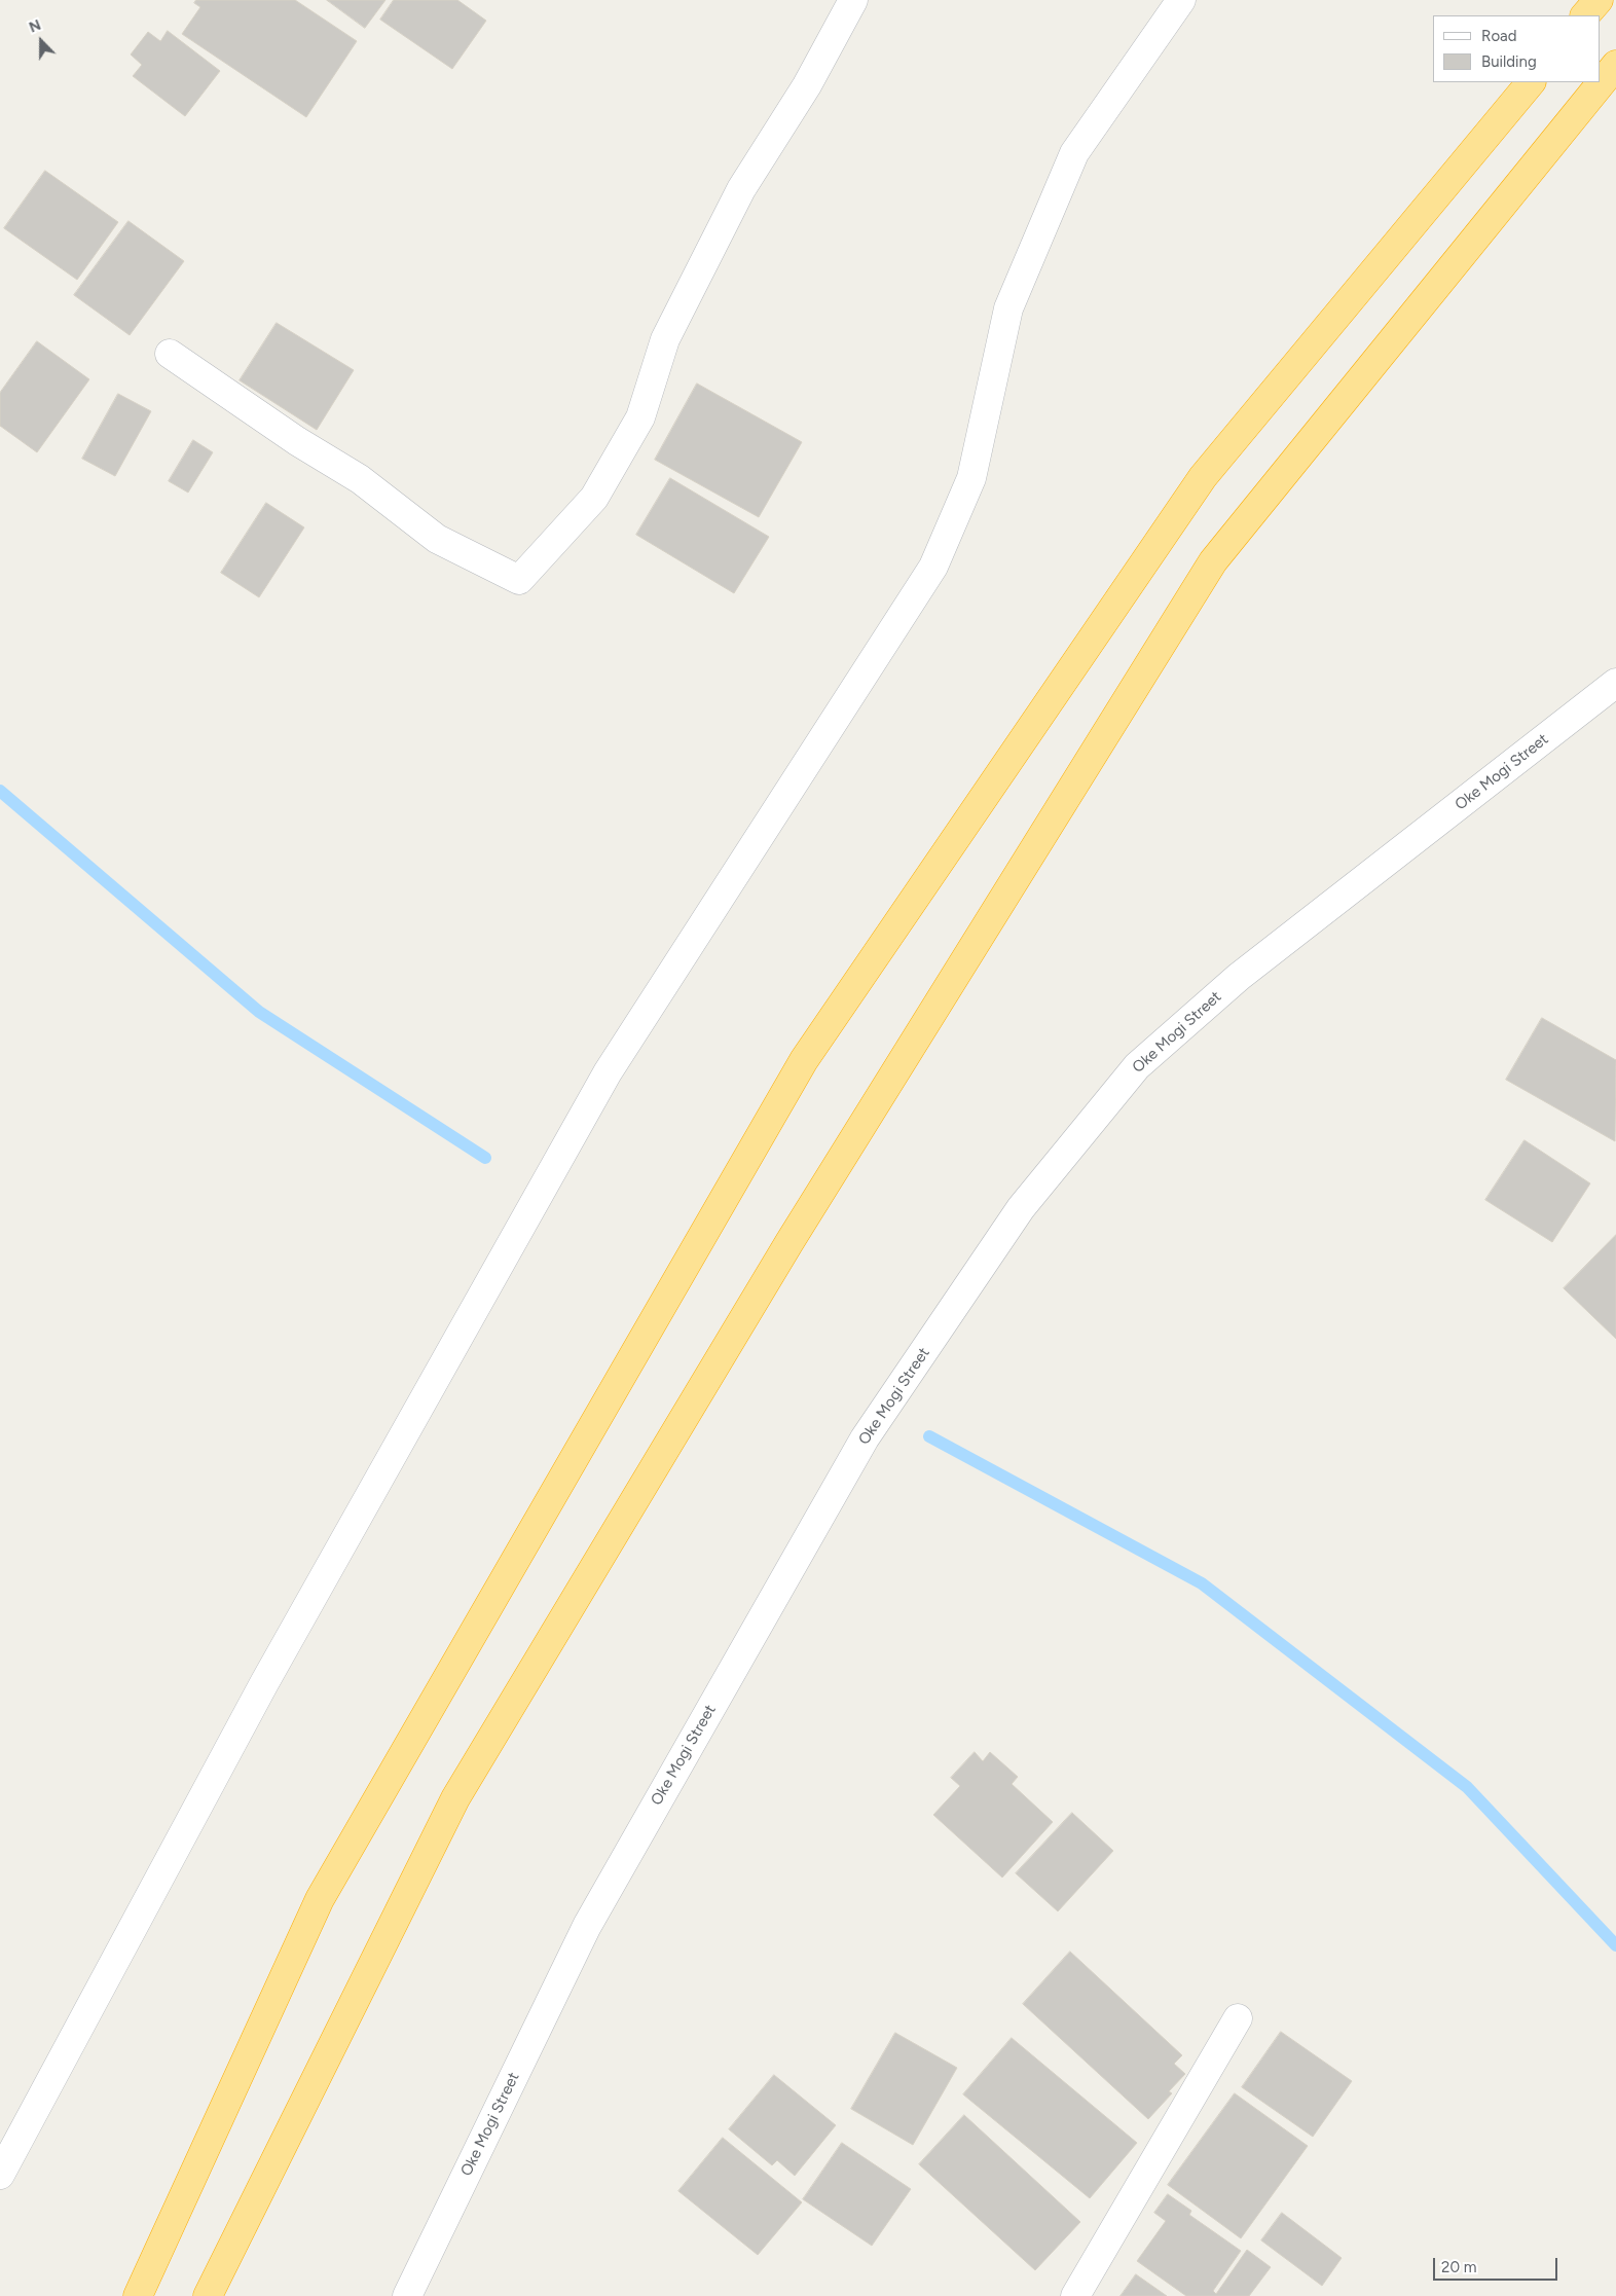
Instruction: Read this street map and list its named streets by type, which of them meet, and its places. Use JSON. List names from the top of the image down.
{
  "streets": {
    "street": ["Oke Mogi Street"]
  },
  "legend": ["Road", "Building"],
  "scale_bar": "20 m",
  "north": "top"
}
